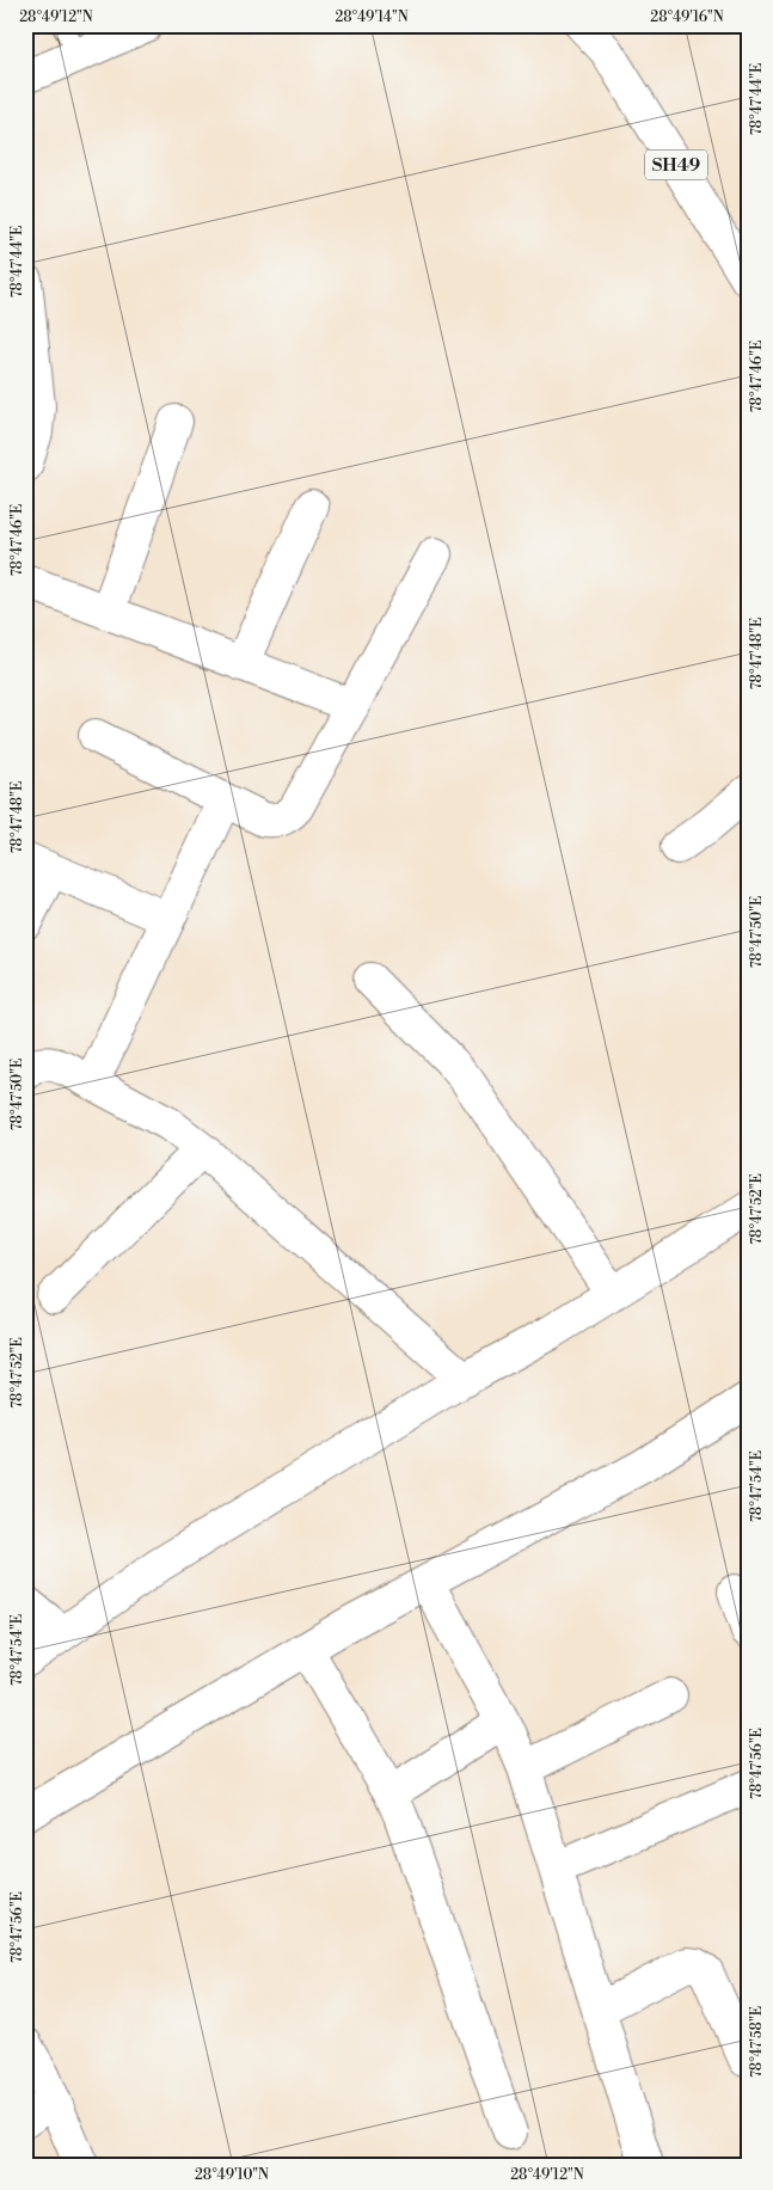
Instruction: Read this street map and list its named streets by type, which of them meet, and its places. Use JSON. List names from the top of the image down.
{
  "streets": {
    "street": ["SH49"]
  },
  "coordinates": [
    "28°49'12\"N",
    "28°49'14\"N",
    "28°49'16\"N",
    "78°47'44\"E",
    "78°47'46\"E",
    "78°47'48\"E",
    "78°47'50\"E",
    "78°47'52\"E",
    "78°47'54\"E",
    "78°47'56\"E",
    "78°47'58\"E",
    "28°49'10\"N"
  ]
}
